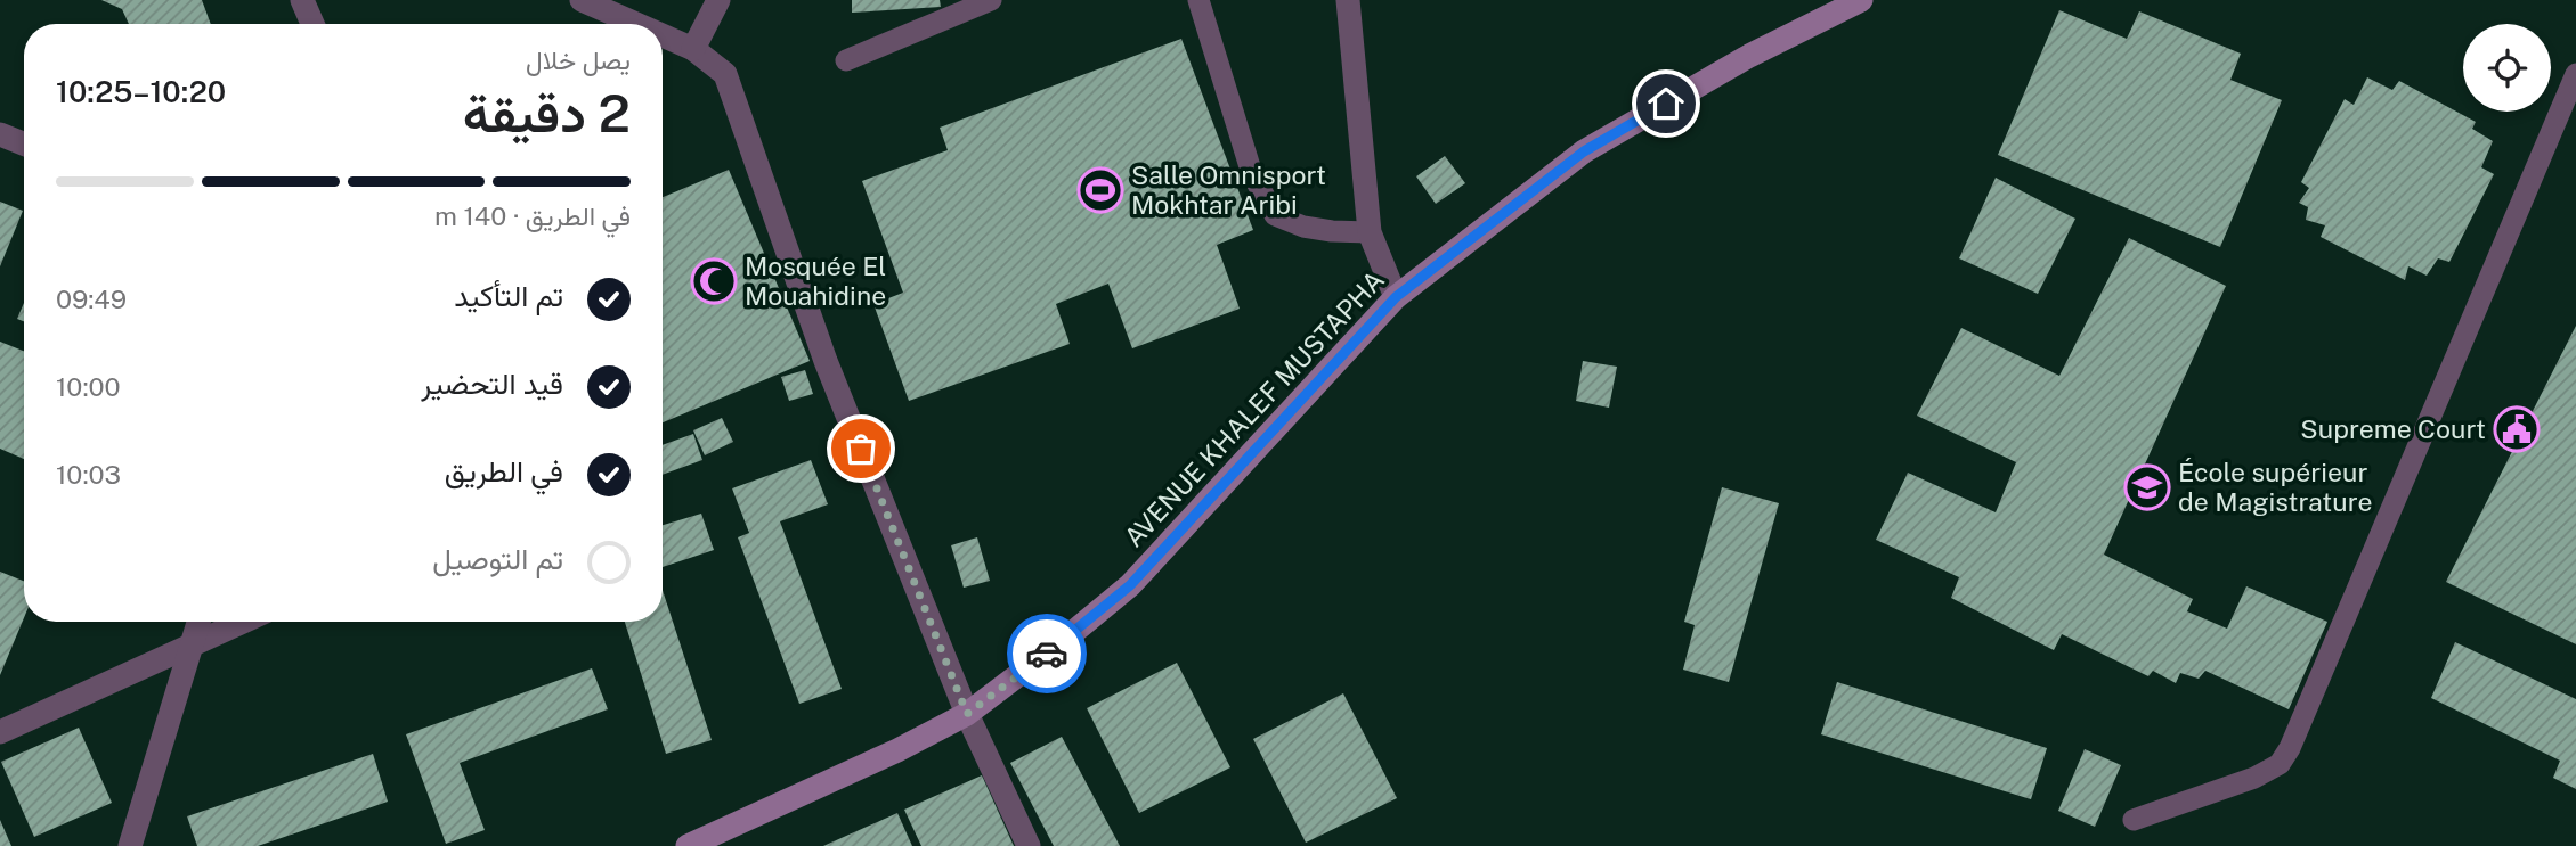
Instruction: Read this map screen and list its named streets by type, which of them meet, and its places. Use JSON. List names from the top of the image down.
{
  "streets": {
    "main road": ["AVENUE KHALEF MUSTAPHA"]
  },
  "places": {
    "sports": ["Salle Omnisport Mokhtar Aribi"],
    "mosque": ["Mosquée El Mouahidine"],
    "public building": ["Supreme Court"],
    "school or university": ["École supérieur de Magistrature"]
  },
  "page": {
    "heading": ["2 دقيقة", "يصل خلال", "10:20–10:25"],
    "bar": "في الطريق · 140 m",
    "list": [
      ["تم التأكيد", "09:49"],
      ["قيد التحضير", "10:00"],
      ["في الطريق", "10:03"],
      "تم التوصيل"
    ]
  }
}
